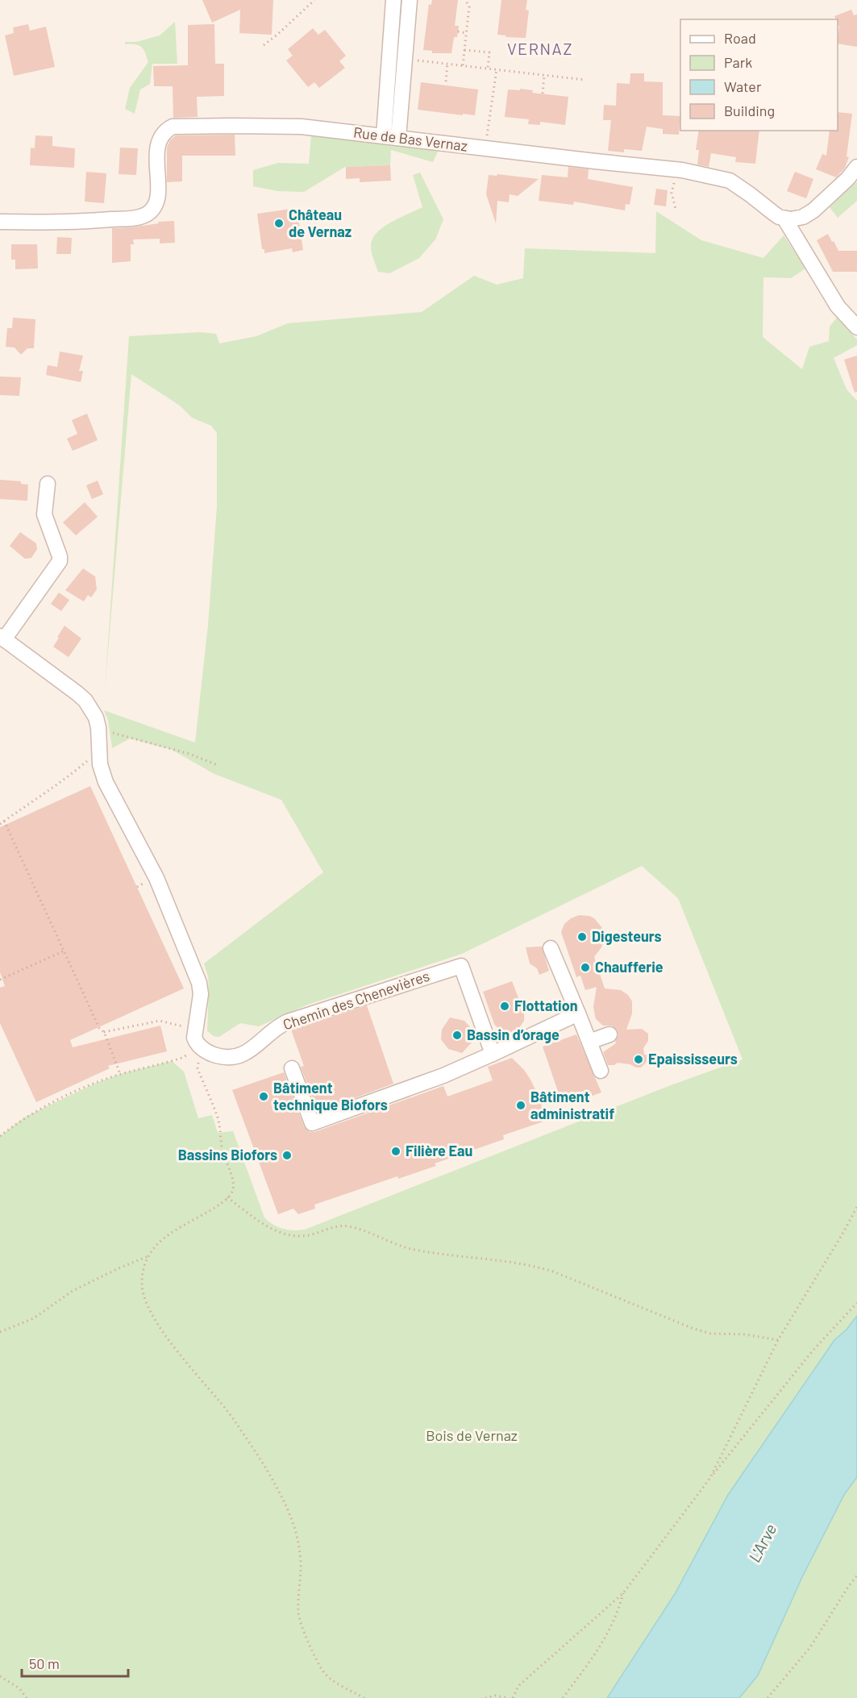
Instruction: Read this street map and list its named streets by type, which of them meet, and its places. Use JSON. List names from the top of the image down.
{
  "streets": {
    "street": ["Rue de Bas Vernaz", "Chemin des Chenevières"]
  },
  "districts": ["VERNAZ"],
  "water": ["L'Arve"],
  "parks": ["Bois de Vernaz"],
  "places": [
    "Château de Vernaz",
    "Digesteurs",
    "Chaufferie",
    "Flottation",
    "Bassin d’orage",
    "Epaississeurs",
    "Bâtiment technique Biofors",
    "Bâtiment administratif",
    "Filière Eau",
    "Bassins Biofors"
  ],
  "legend": [
    "Road",
    "Park",
    "Water",
    "Building"
  ],
  "scale_bar": "50 m"
}
